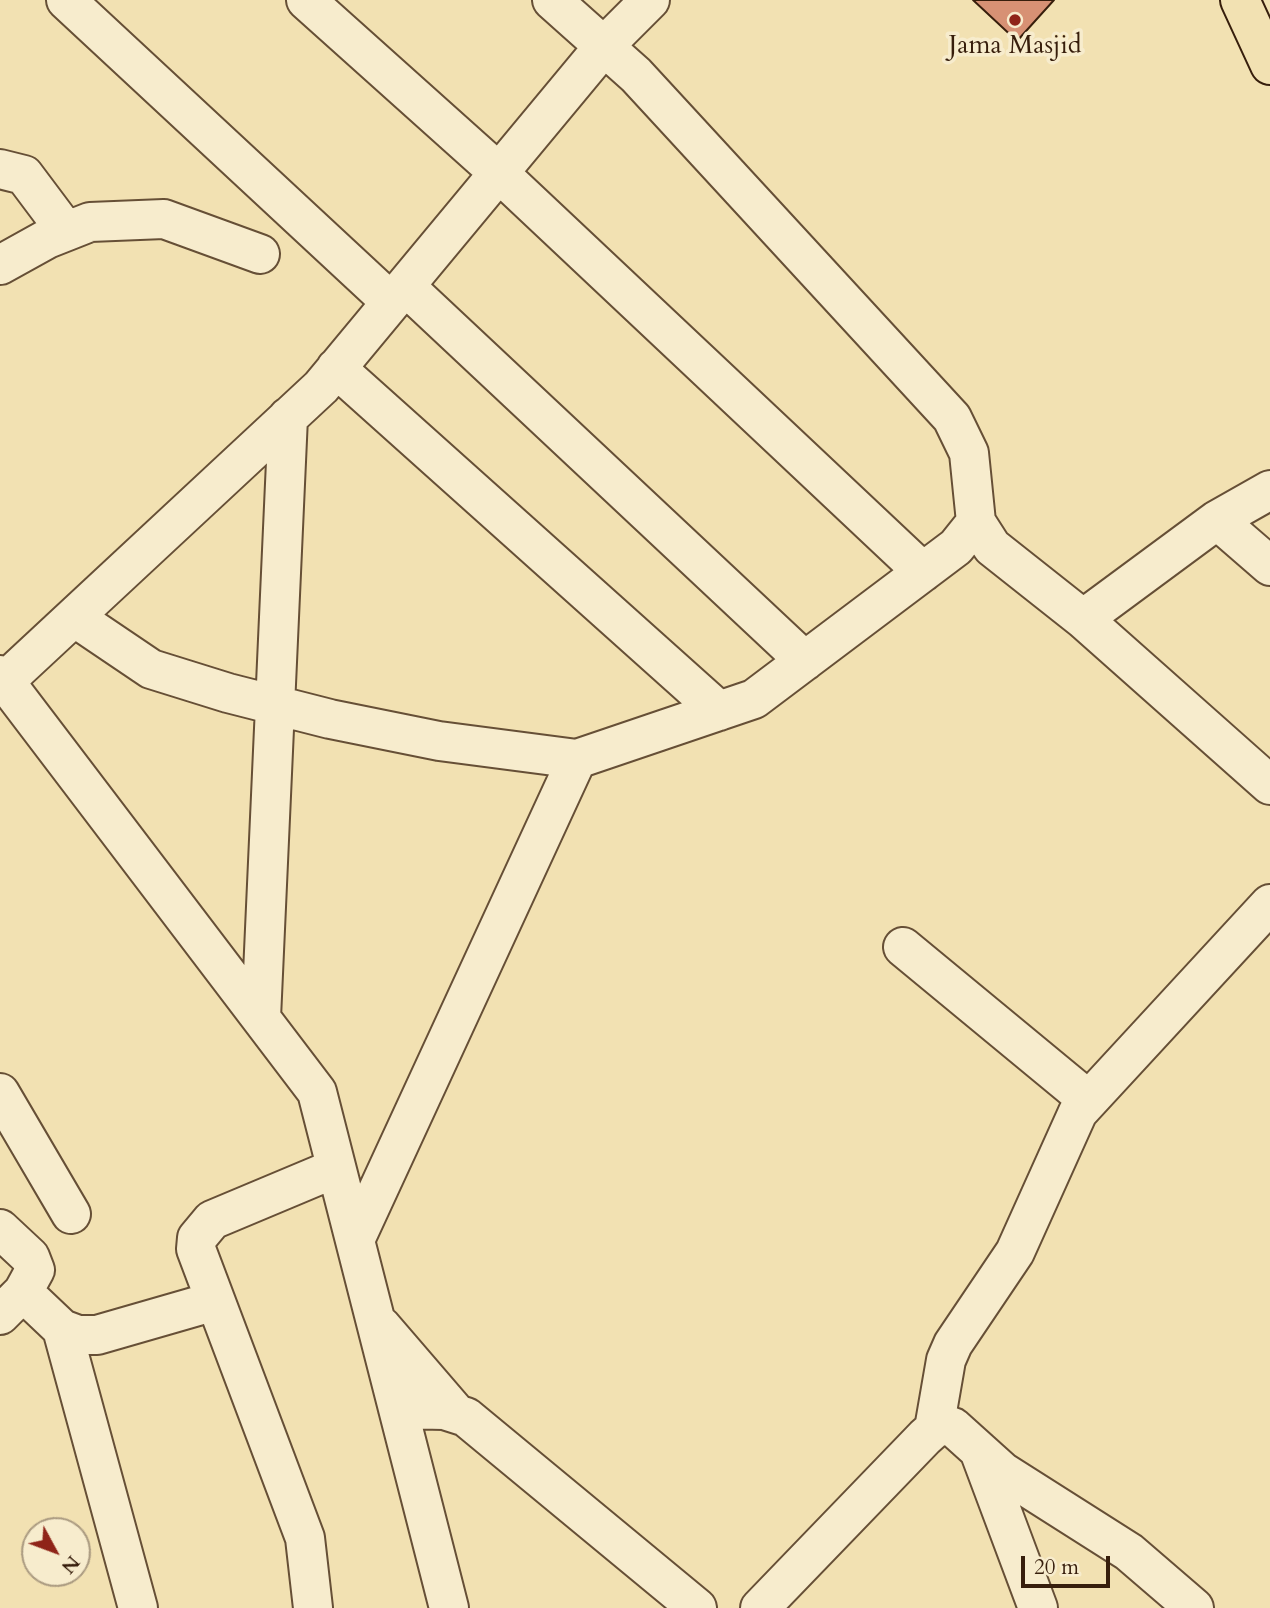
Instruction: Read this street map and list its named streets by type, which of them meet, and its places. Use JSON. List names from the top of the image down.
{
  "places": ["Jama Masjid"],
  "scale_bar": "20 m",
  "north": "bottom right"
}
